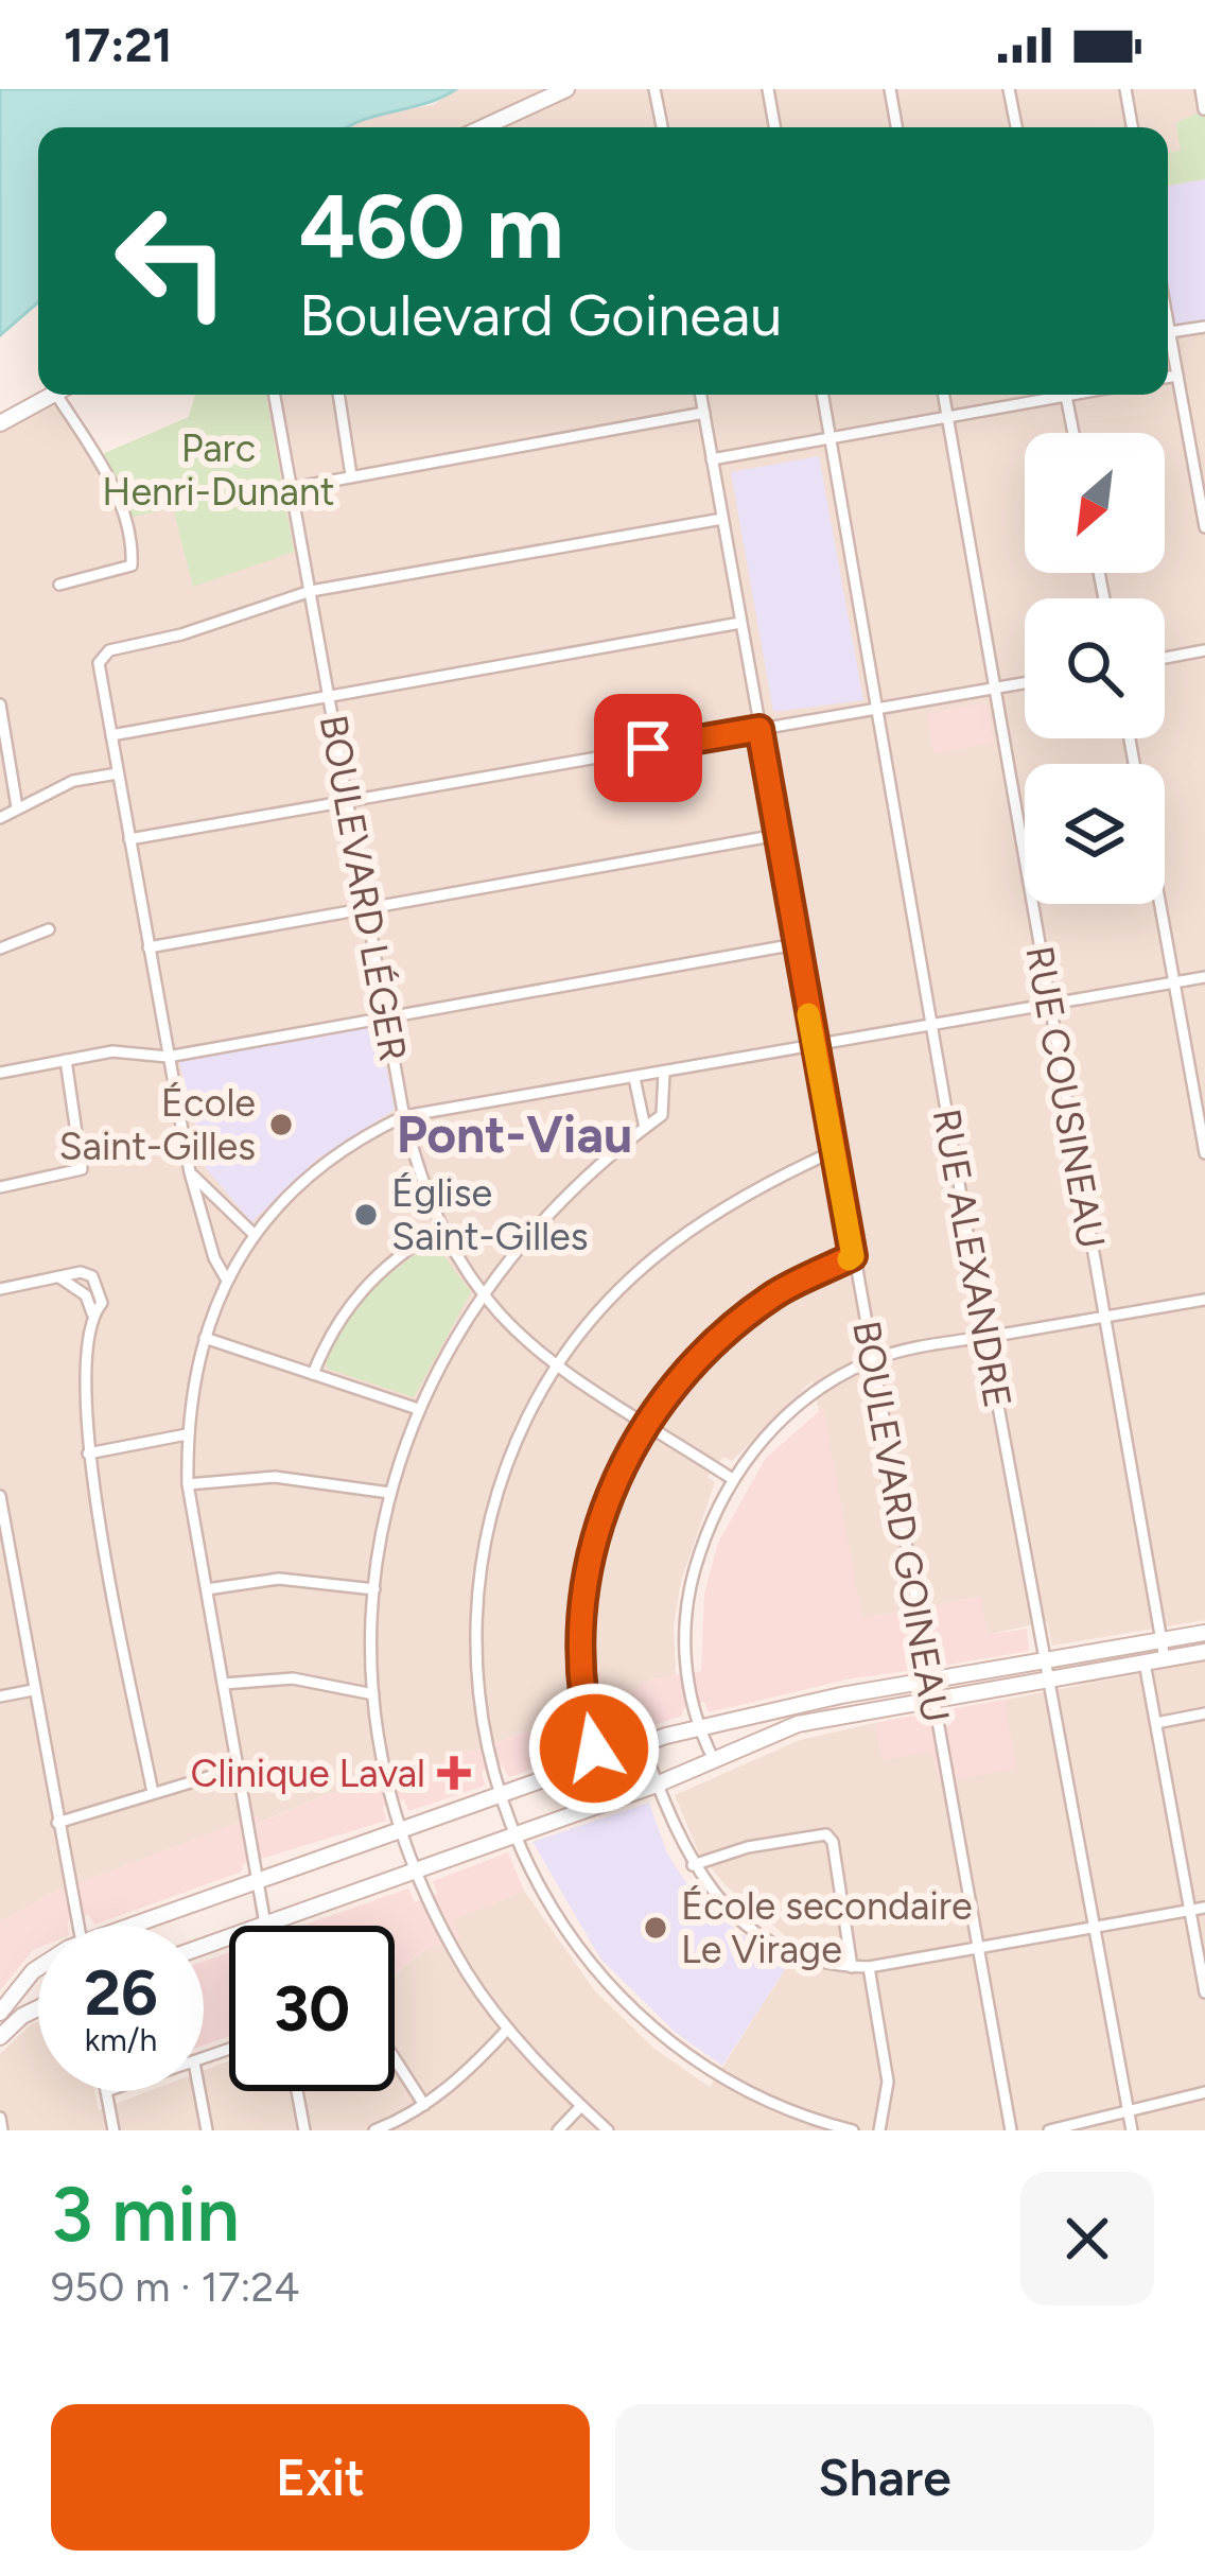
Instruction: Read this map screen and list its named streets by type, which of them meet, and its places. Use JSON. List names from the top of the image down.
{
  "streets": {
    "street": [
      "BOULEVARD LÉGER",
      "RUE COUSINEAU",
      "RUE ALEXANDRE",
      "BOULEVARD GOINEAU"
    ]
  },
  "districts": ["Pont-Viau"],
  "parks": ["Parc Henri-Dunant"],
  "places": {
    "other": ["École Saint-Gilles", "Église Saint-Gilles", "École secondaire Le Virage"],
    "health": ["Clinique Laval"]
  },
  "north": "bottom left",
  "page": {
    "status": "17:21",
    "turn": ["460 m", "Boulevard Goineau"],
    "speed": "26 km/h",
    "limit": "30",
    "heading": ["3 min", "950 m · 17:24"],
    "buttons": ["Exit", "Share"]
  }
}
